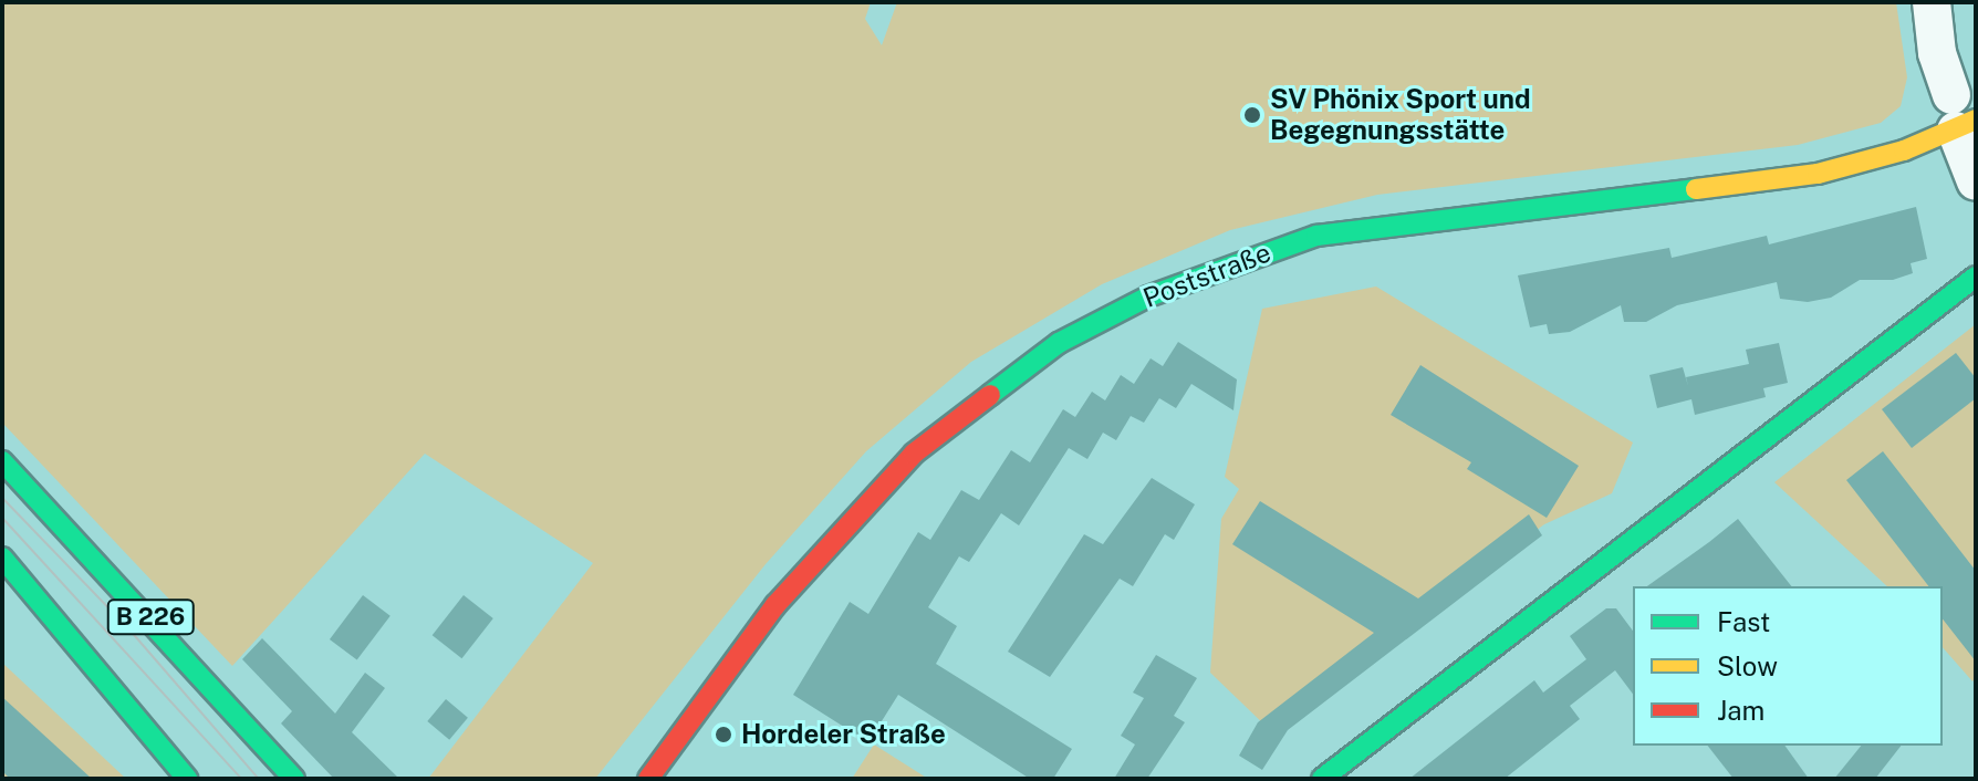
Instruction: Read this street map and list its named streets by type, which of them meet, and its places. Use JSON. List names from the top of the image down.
{
  "streets": {
    "street": ["Poststraße", "B 226"]
  },
  "places": ["SV Phönix Sport und Begegnungsstätte", "Hordeler Straße"],
  "legend": ["Fast", "Slow", "Jam"]
}
